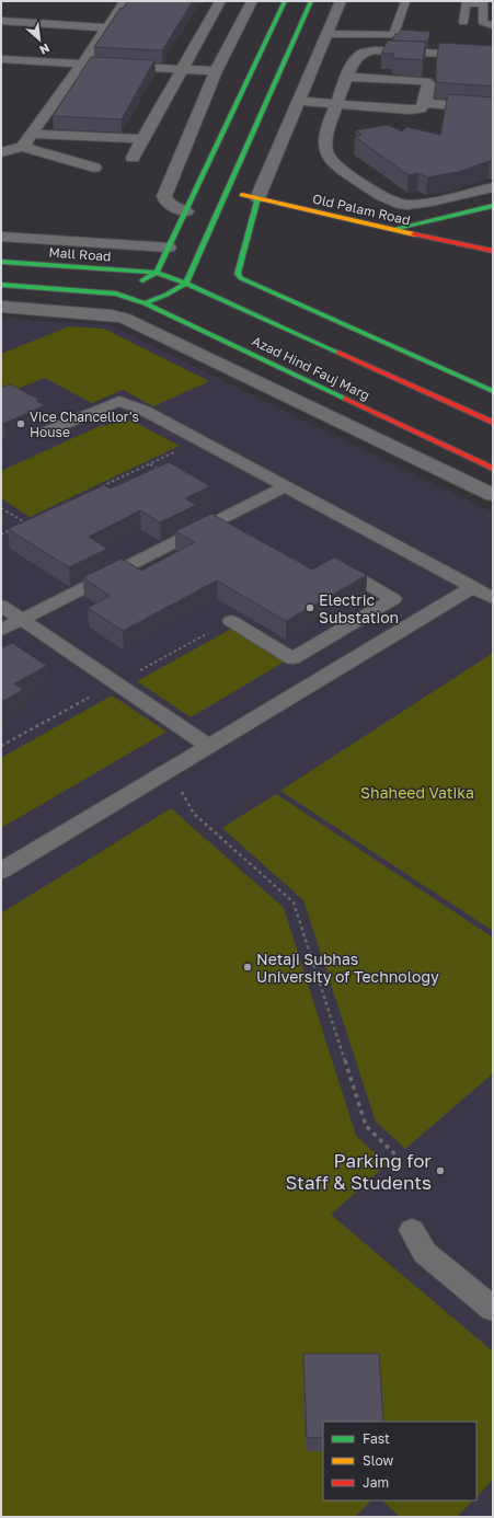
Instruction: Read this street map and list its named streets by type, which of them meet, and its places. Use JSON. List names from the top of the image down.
{
  "streets": {
    "street": ["Old Palam Road", "Mall Road", "Azad Hind Fauj Marg"]
  },
  "crossings": [
    ["Mall Road", "Azad Hind Fauj Marg"]
  ],
  "parks": ["Shaheed Vatika"],
  "places": [
    "Vice Chancellor's House",
    "Electric Substation",
    "Netaji Subhas University of Technology",
    "Parking for Staff & Students"
  ],
  "legend": ["Fast", "Slow", "Jam"],
  "north": "bottom right"
}
